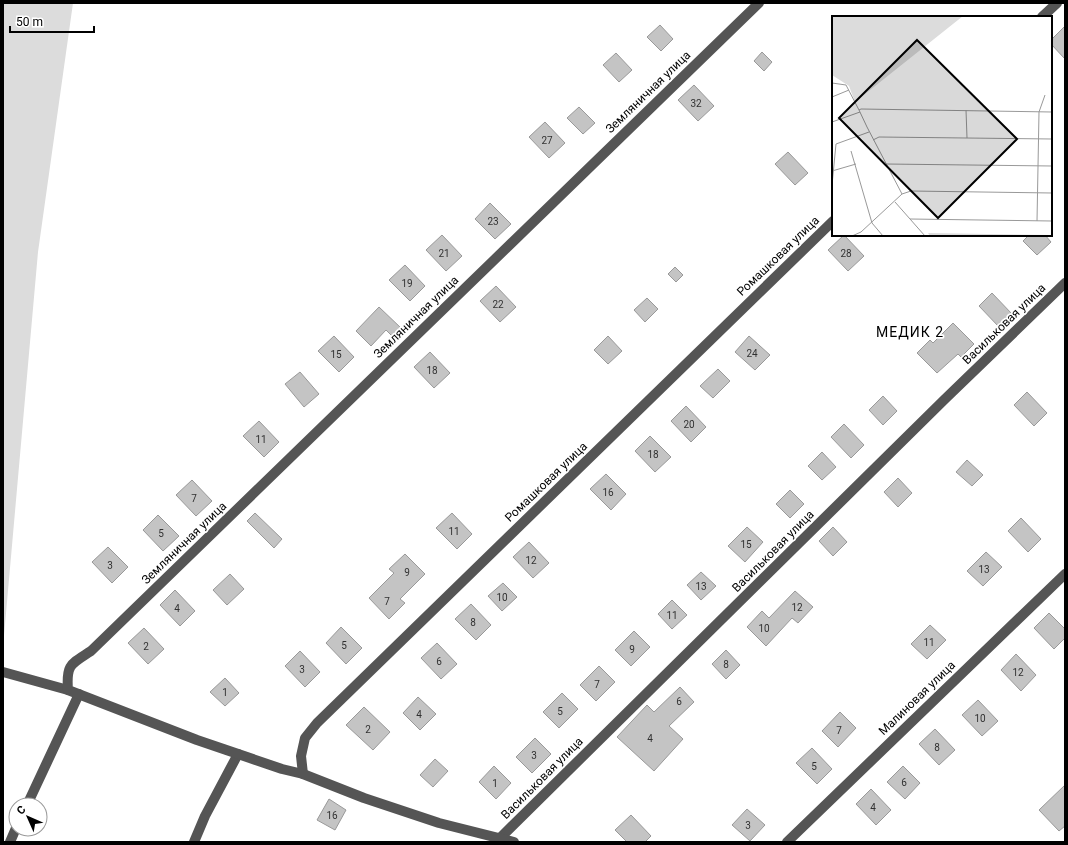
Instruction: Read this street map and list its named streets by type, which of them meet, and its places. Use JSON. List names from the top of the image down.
{
  "streets": {
    "street": [
      "Земляничная улица",
      "Ромашковая улица",
      "Васильковая улица",
      "Малиновая улица"
    ]
  },
  "districts": ["МЕДИК 2"],
  "house_numbers": [
    "32",
    "27",
    "23",
    "21",
    "28",
    "19",
    "22",
    "24",
    "15",
    "18",
    "20",
    "11",
    "18",
    "16",
    "7",
    "11",
    "5",
    "15",
    "12",
    "3",
    "13",
    "9",
    "13",
    "10",
    "7",
    "12",
    "4",
    "11",
    "8",
    "10",
    "11",
    "5",
    "2",
    "9",
    "6",
    "8",
    "3",
    "12",
    "7",
    "1",
    "6",
    "5",
    "4",
    "10",
    "2",
    "7",
    "4",
    "8",
    "3",
    "5",
    "6",
    "1",
    "4",
    "16",
    "3"
  ],
  "scale_bar": "50 m",
  "north": "top left"
}
